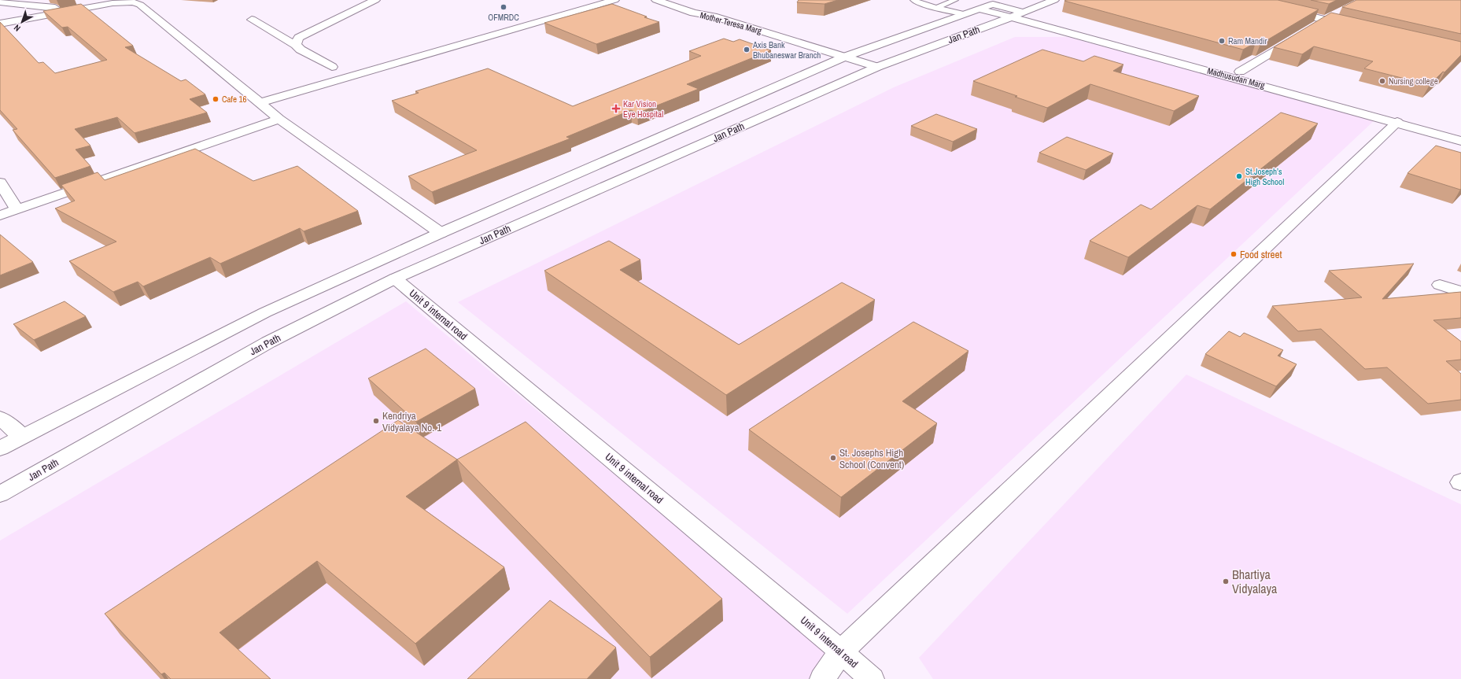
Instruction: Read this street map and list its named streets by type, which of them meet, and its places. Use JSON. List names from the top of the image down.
{
  "streets": {
    "street": [
      "Mother Teresa Marg",
      "Jan Path",
      "Madhusudan Marg",
      "Unit 9 internal road"
    ]
  },
  "crossings": [
    ["Mother Teresa Marg", "Jan Path"],
    ["Jan Path", "Madhusudan Marg"],
    ["Jan Path", "Unit 9 internal road"]
  ],
  "places": {
    "other": [
      "OFMRDC",
      "Ram Mandir",
      "Axis Bank Bhubaneswar Branch",
      "Nursing college",
      "Cafe 16",
      "St.Joseph’s High School",
      "Food street",
      "Kendriya Vidyalaya No. 1",
      "St. Josephs High School (Convent)",
      "Bhartiya Vidyalaya"
    ],
    "health": ["Kar Vision Eye Hospital"]
  },
  "north": "bottom left"
}
